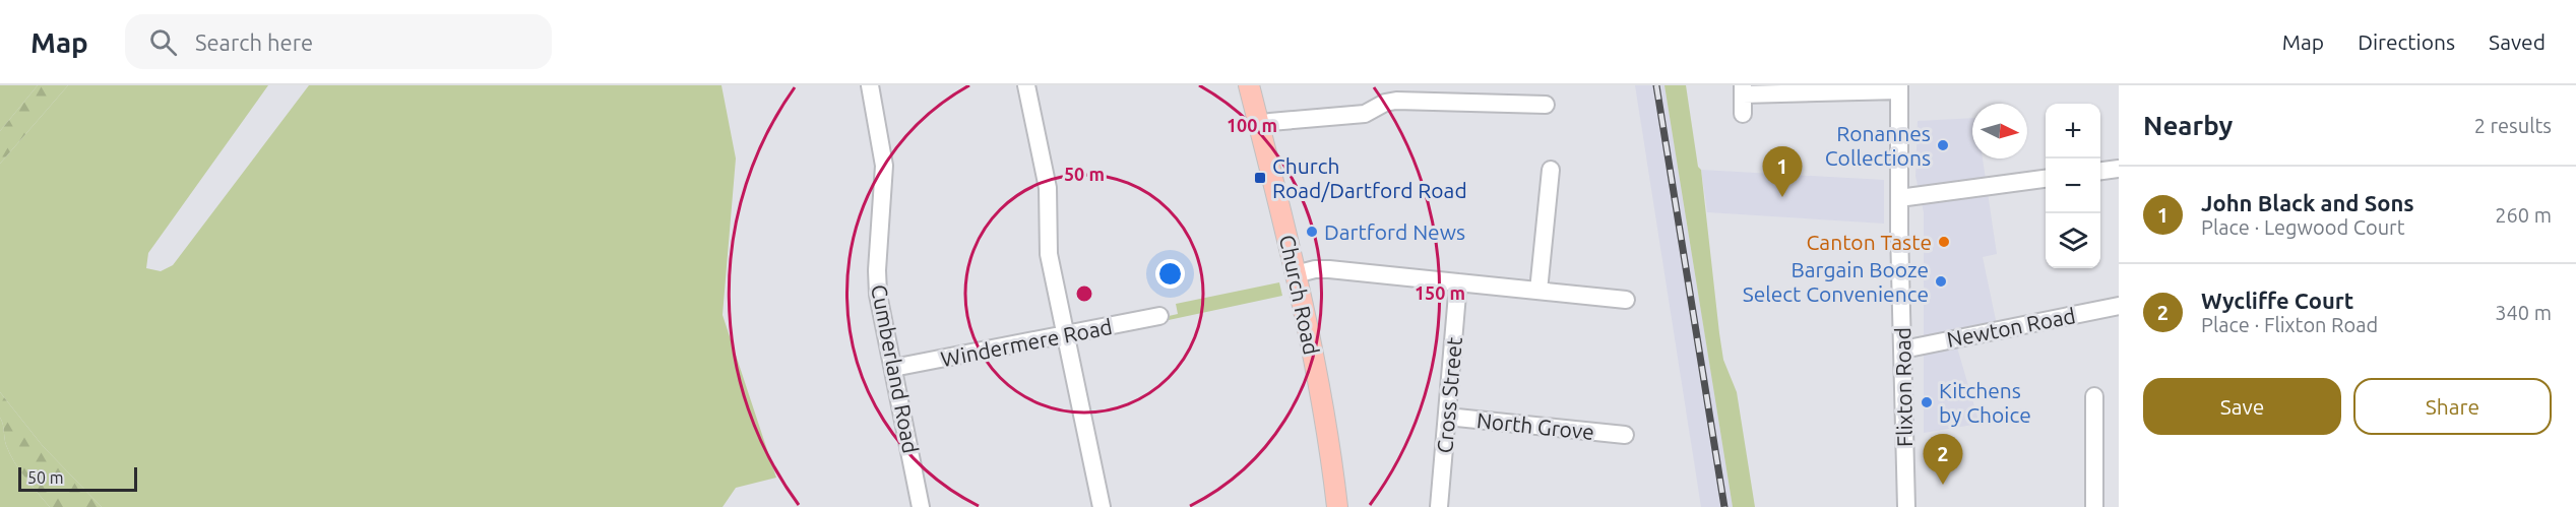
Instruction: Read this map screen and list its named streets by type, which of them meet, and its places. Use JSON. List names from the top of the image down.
{
  "streets": {
    "main road": ["Church Road"],
    "street": [
      "Newton Road",
      "Windermere Road",
      "Cumberland Road",
      "Flixton Road",
      "Cross Street",
      "North Grove"
    ]
  },
  "crossings": [
    ["Newton Road", "Flixton Road"],
    ["Windermere Road", "Cumberland Road"],
    ["Cross Street", "North Grove"]
  ],
  "places": {
    "other": [
      "Ronannes Collections",
      "Dartford News",
      "Canton Taste",
      "Bargain Booze Select Convenience",
      "Kitchens by Choice"
    ],
    "transit": ["Church Road/Dartford Road"]
  },
  "scale_bar": "50 m",
  "north": "right",
  "page": {
    "header": "Map",
    "search": "Search here",
    "nav": ["Map", "Directions", "Saved"],
    "heading": ["Nearby", "2 results"],
    "map_buttons": ["+", "−"],
    "pins": ["1", "2"],
    "list": [
      {
        "mark": "1",
        "name": "John Black and Sons",
        "note": "Place · Legwood Court",
        "value": "260 m"
      },
      {
        "mark": "2",
        "name": "Wycliffe Court",
        "note": "Place · Flixton Road",
        "value": "340 m"
      }
    ],
    "buttons": ["Save", "Share"],
    "scale": "50 m"
  },
  "rings": ["100 m", "50 m", "150 m"]
}
